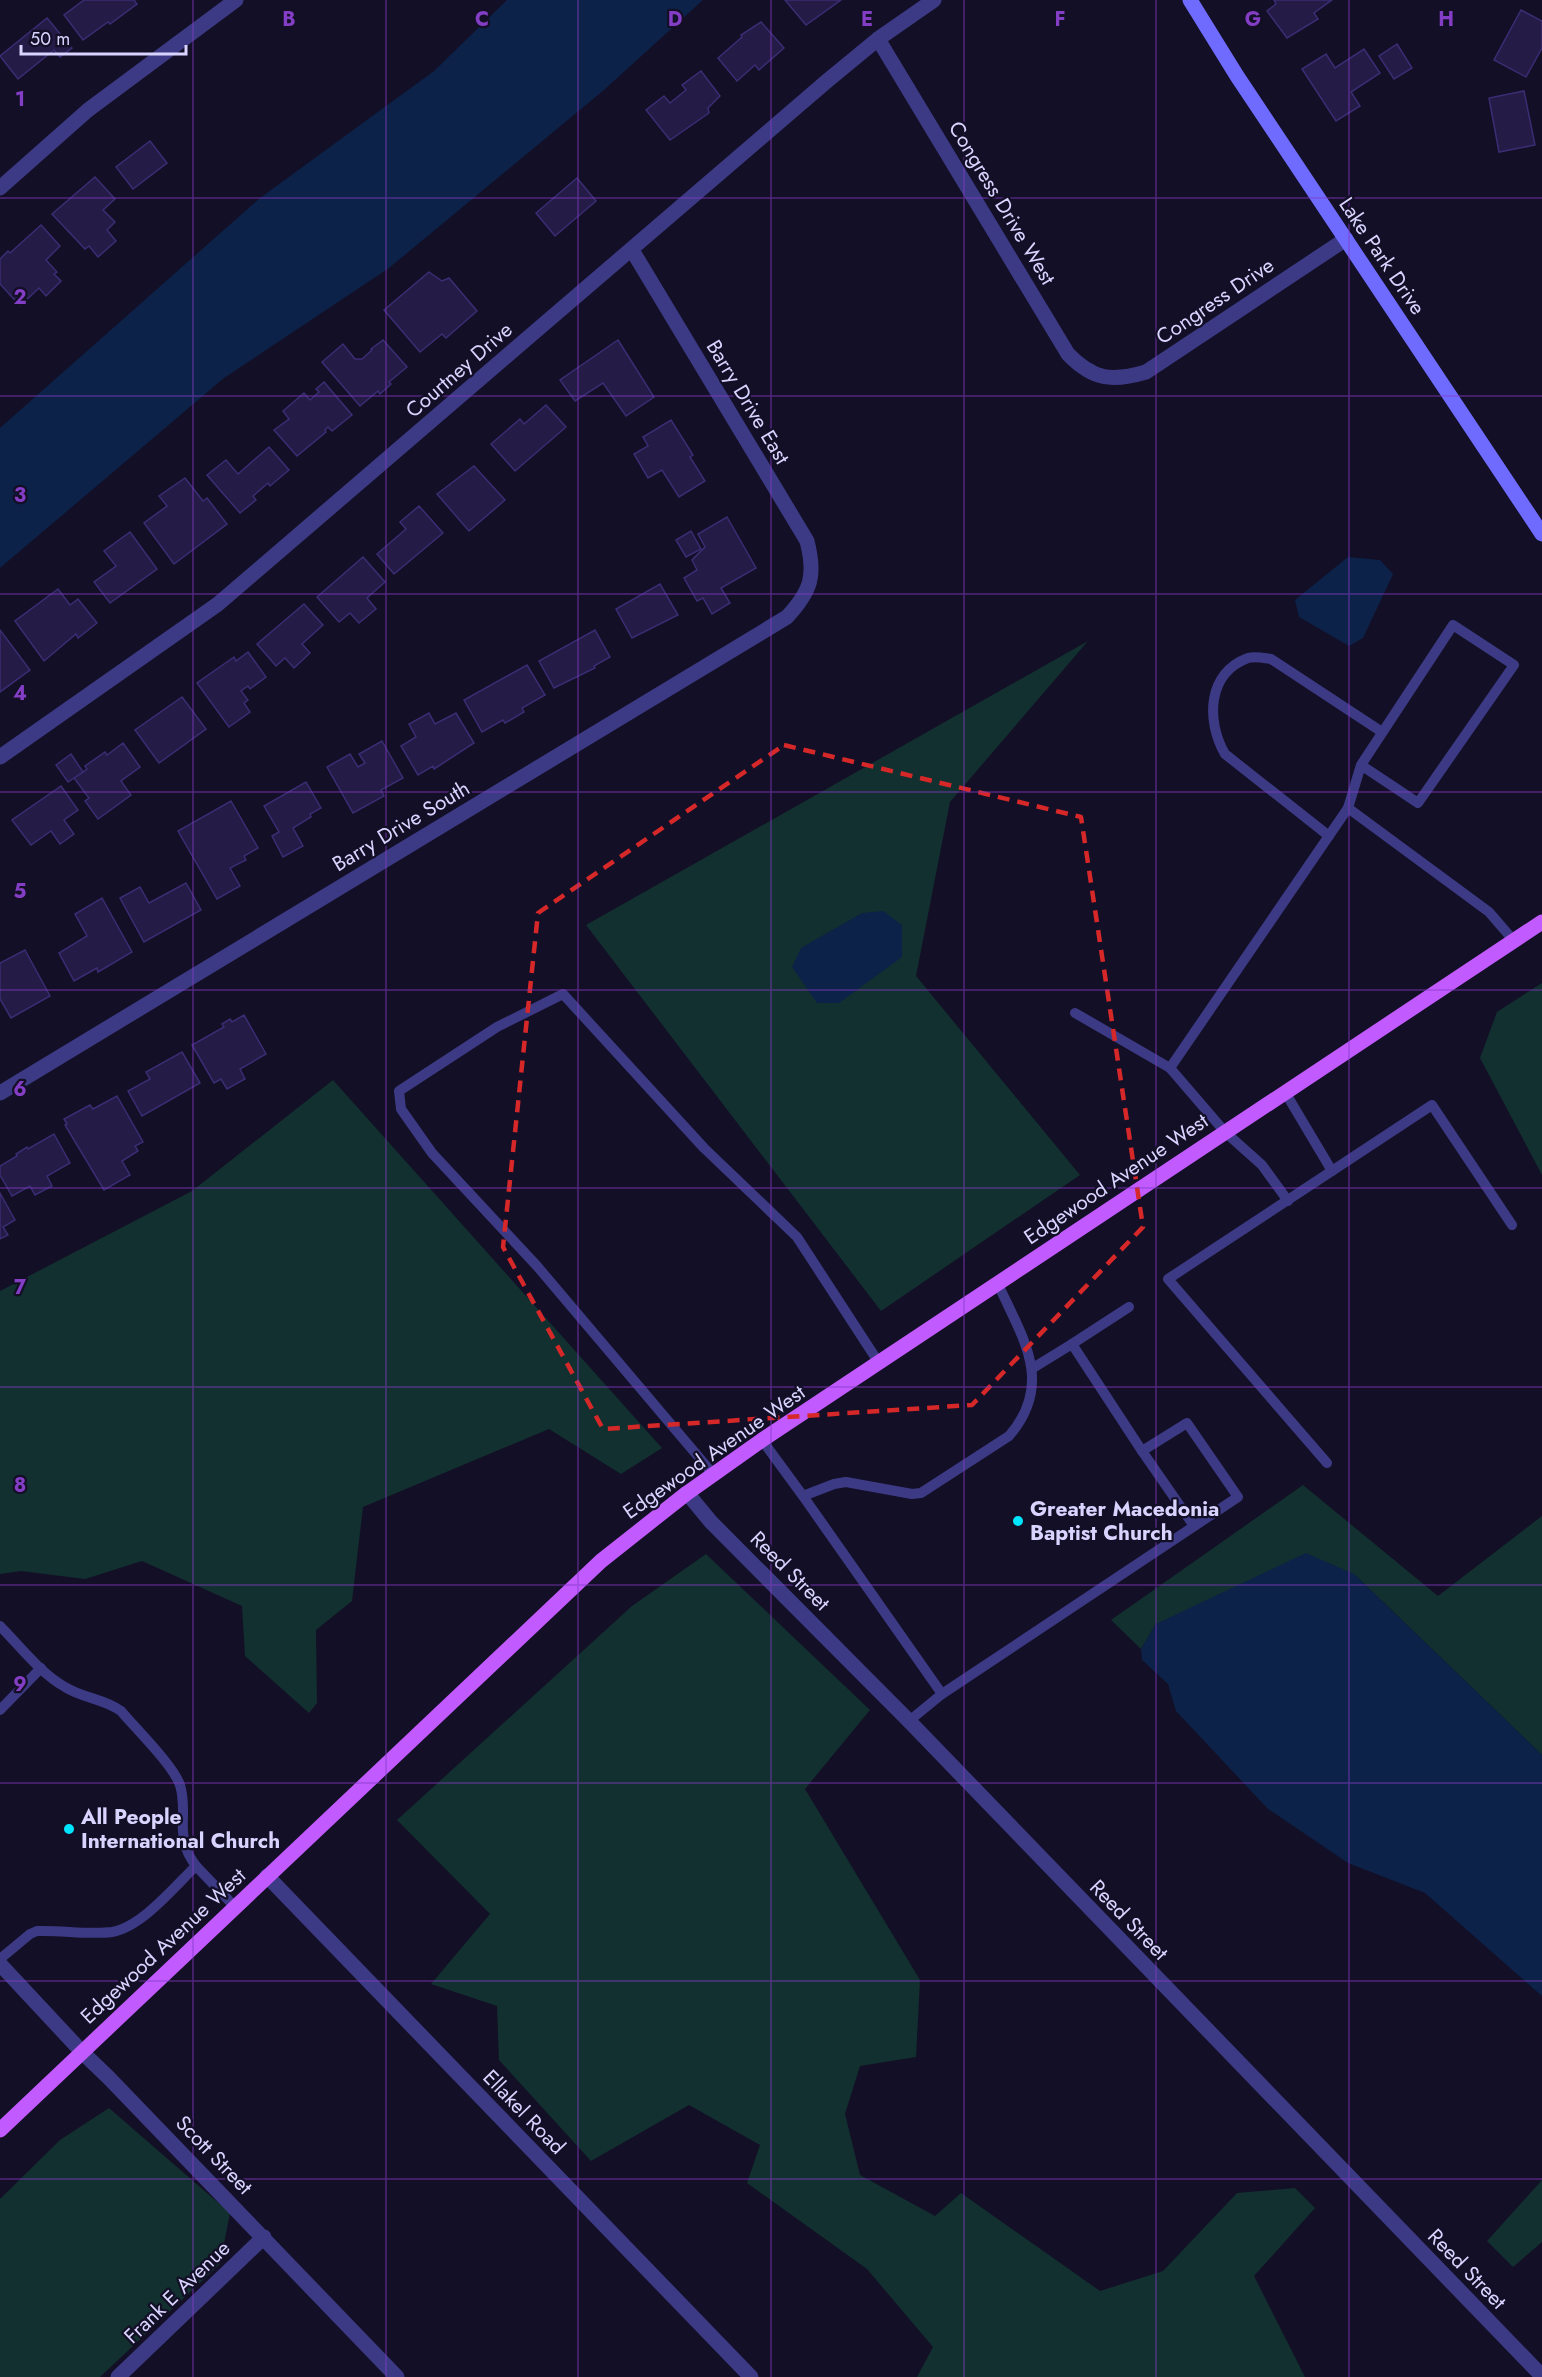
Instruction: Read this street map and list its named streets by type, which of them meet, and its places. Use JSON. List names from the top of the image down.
{
  "streets": {
    "main road": ["Edgewood Avenue West"],
    "street": [
      "Congress Drive West",
      "Lake Park Drive",
      "Congress Drive",
      "Courtney Drive",
      "Barry Drive East",
      "Barry Drive South",
      "Reed Street",
      "Ellakel Road",
      "Scott Street",
      "Frank E Avenue"
    ]
  },
  "crossings": [
    ["Congress Drive West", "Congress Drive"],
    ["Congress Drive West", "Courtney Drive"],
    ["Lake Park Drive", "Congress Drive"],
    ["Courtney Drive", "Barry Drive East"],
    ["Barry Drive East", "Barry Drive South"],
    ["Edgewood Avenue West", "Reed Street"],
    ["Edgewood Avenue West", "Ellakel Road"],
    ["Edgewood Avenue West", "Scott Street"],
    ["Scott Street", "Frank E Avenue"]
  ],
  "places": ["Greater Macedonia Baptist Church", "All People International Church"],
  "scale_bar": "50 m",
  "grid": {
    "columns": [
      "B",
      "C",
      "D",
      "E",
      "F",
      "G",
      "H"
    ],
    "rows": [
      "1",
      "2",
      "3",
      "4",
      "5",
      "6",
      "7",
      "8",
      "9"
    ]
  }
}
